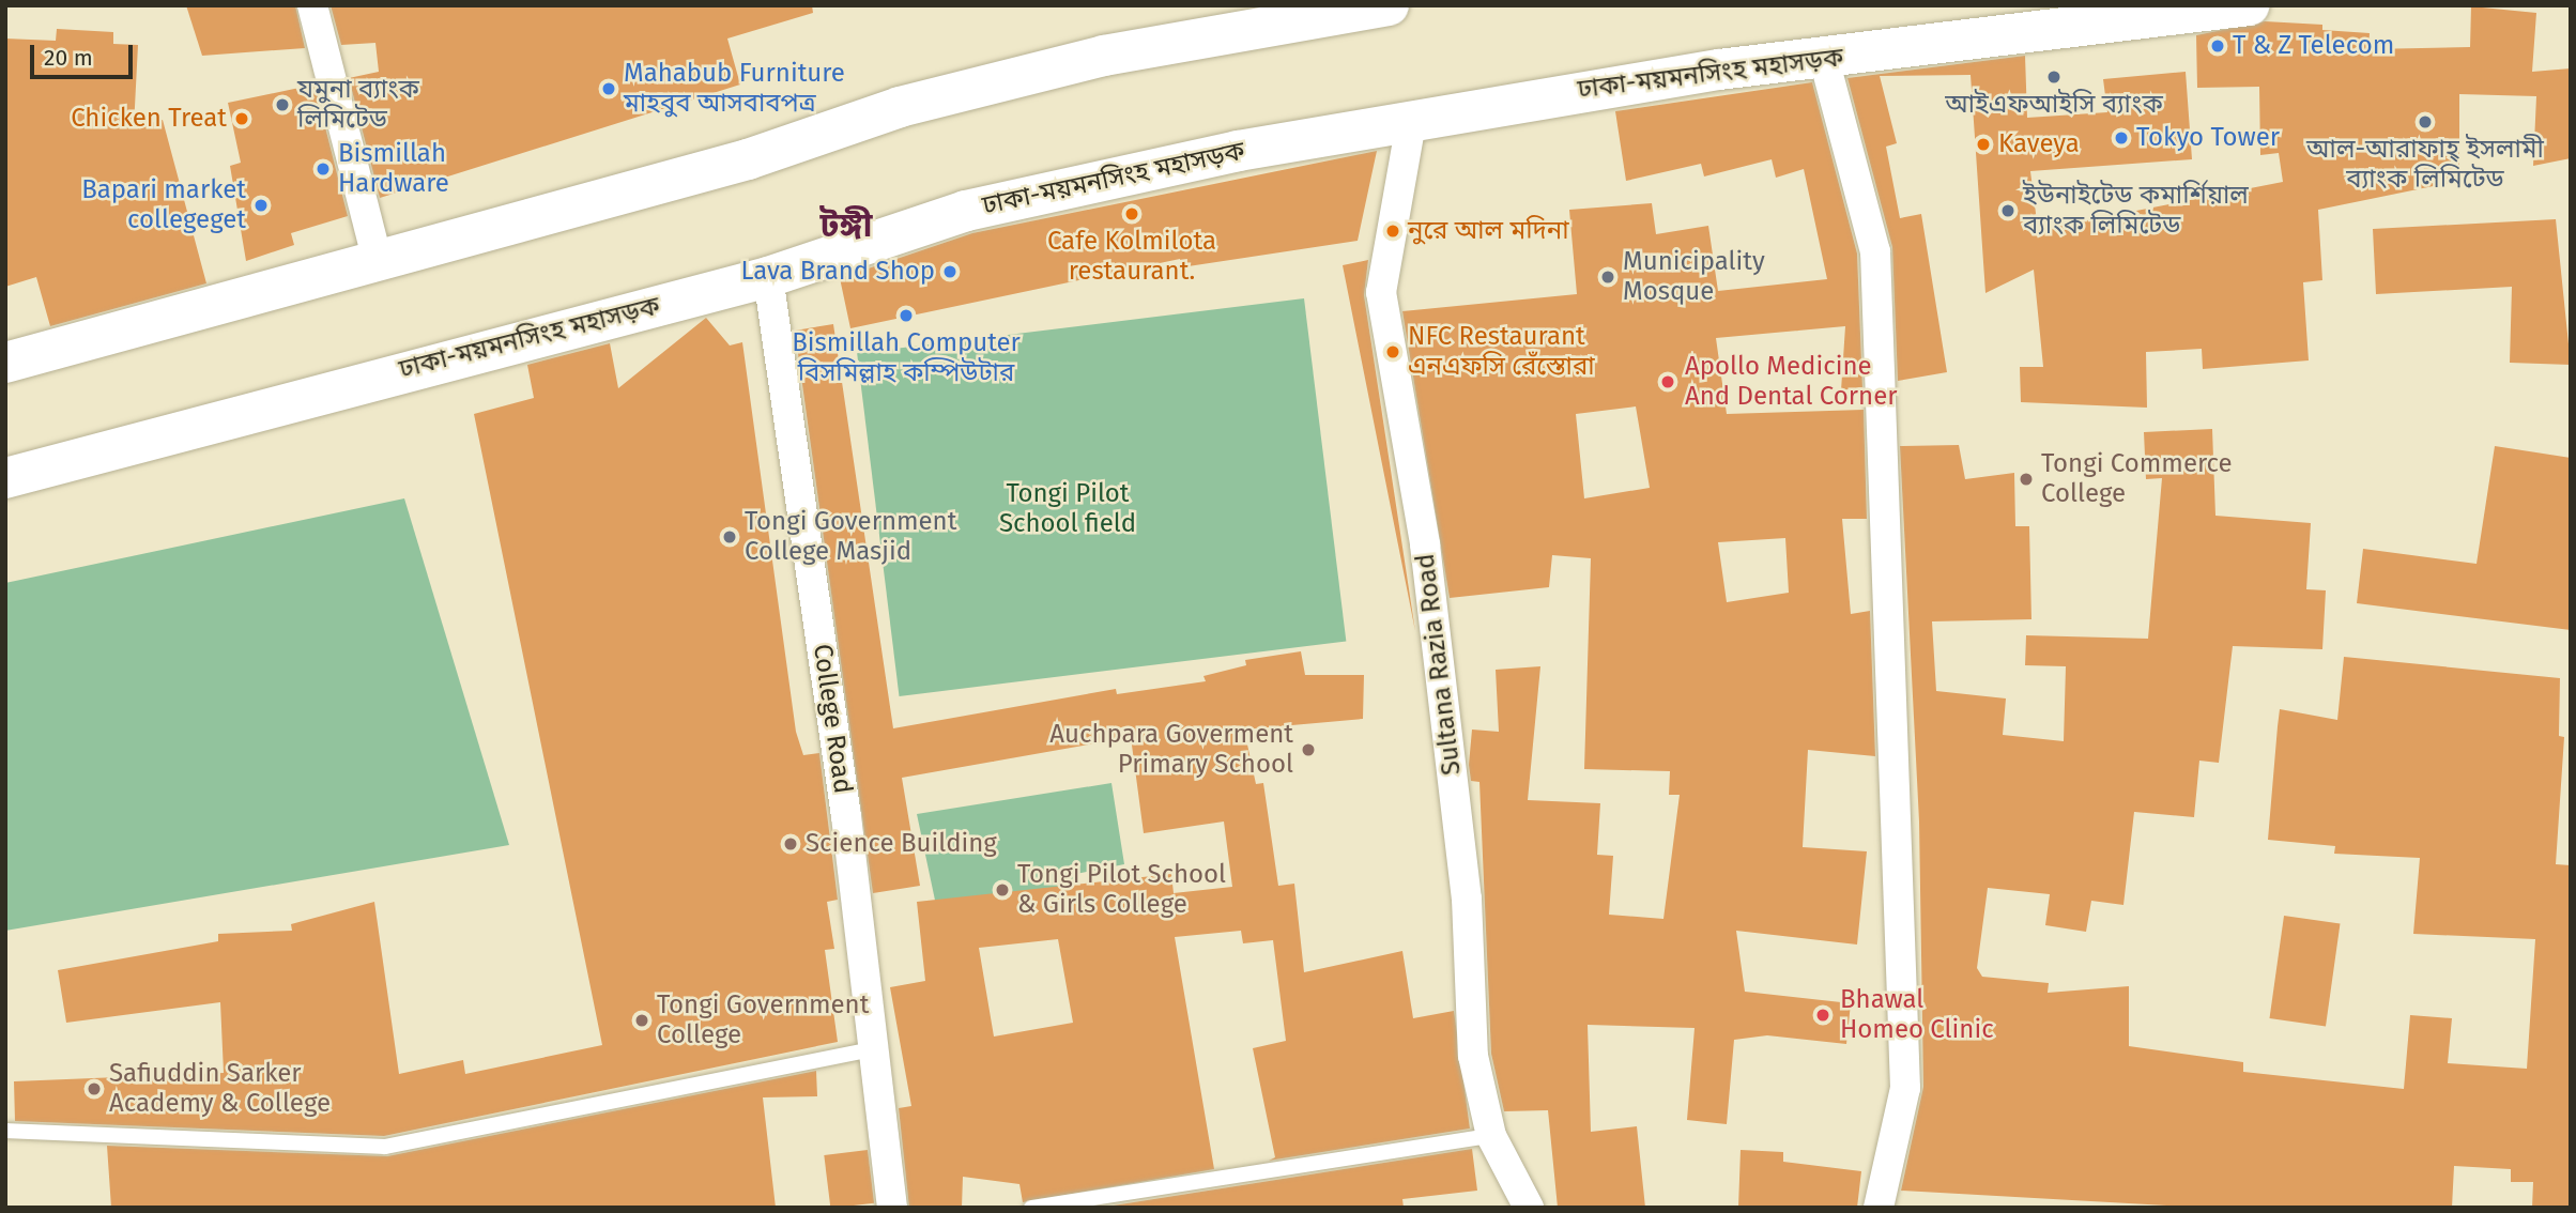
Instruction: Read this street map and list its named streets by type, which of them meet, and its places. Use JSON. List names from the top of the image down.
{
  "streets": {
    "highway": ["ঢাকা-ময়মনসিংহ মহাসড়ক"],
    "street": ["Sultana Razia Road", "College Road"]
  },
  "crossings": [
    ["ঢাকা-ময়মনসিংহ মহাসড়ক", "Sultana Razia Road"],
    ["ঢাকা-ময়মনসিংহ মহাসড়ক", "College Road"]
  ],
  "districts": ["টঙ্গী"],
  "parks": ["Tongi Pilot School field"],
  "places": [
    "T & Z Telecom",
    "আইএফআইসি ব্যাংক",
    "Mahabub Furniture মাহবুব আসবাবপত্র",
    "যমুনা ব্যাংক লিমিটেড",
    "Chicken Treat",
    "আল-আরাফাহ্ ইসলামী ব্যাংক লিমিটেড",
    "Tokyo Tower",
    "Kaveya",
    "Bismillah Hardware",
    "Bapari market collegeget",
    "ইউনাইটেড কমার্শিয়াল ব্যাংক লিমিটেড",
    "Cafe Kolmilota restaurant.",
    "নুরে আল মদিনা",
    "Lava Brand Shop",
    "Municipality Mosque",
    "Bismillah Computer বিসমিল্লাহ কম্পিউটার",
    "NFC Restaurant এনএফসি রেঁস্তোরা",
    "Apollo Medicine And Dental Corner",
    "Tongi Commerce College",
    "Tongi Government College Masjid",
    "Auchpara Goverment Primary School",
    "Science Building",
    "Tongi Pilot School & Girls College",
    "Bhawal Homeo Clinic",
    "Tongi Government College",
    "Safiuddin Sarker Academy & College"
  ],
  "scale_bar": "20 m"
}
